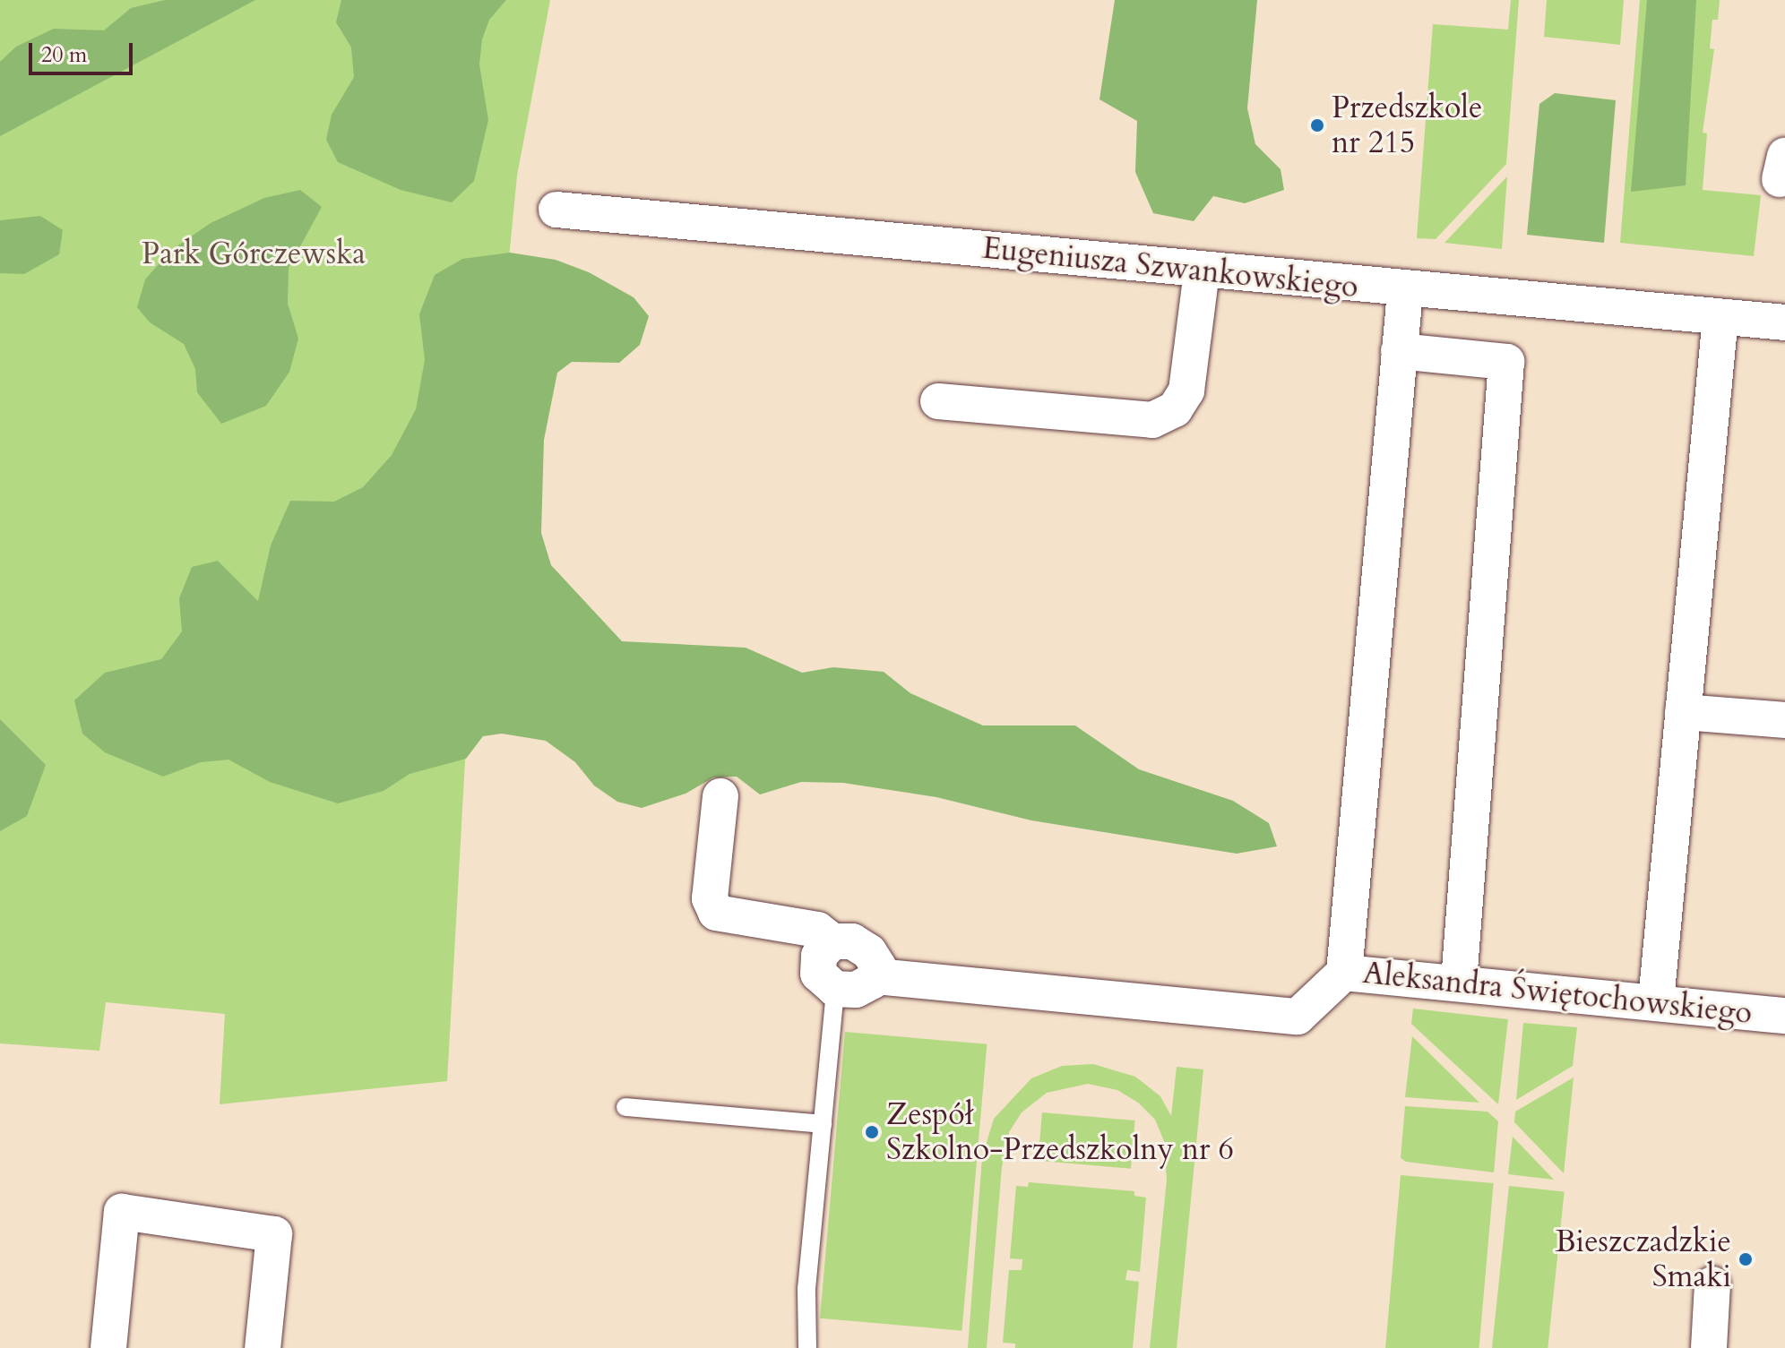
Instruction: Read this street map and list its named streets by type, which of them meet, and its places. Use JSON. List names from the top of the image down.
{
  "streets": {
    "street": ["Eugeniusza Szwankowskiego", "Aleksandra Świętochowskiego"]
  },
  "parks": ["Park Górczewska"],
  "places": ["Przedszkole nr 215", "Zespół Szkolno-Przedszkolny nr 6", "Bieszczadzkie Smaki"],
  "scale_bar": "20 m"
}
